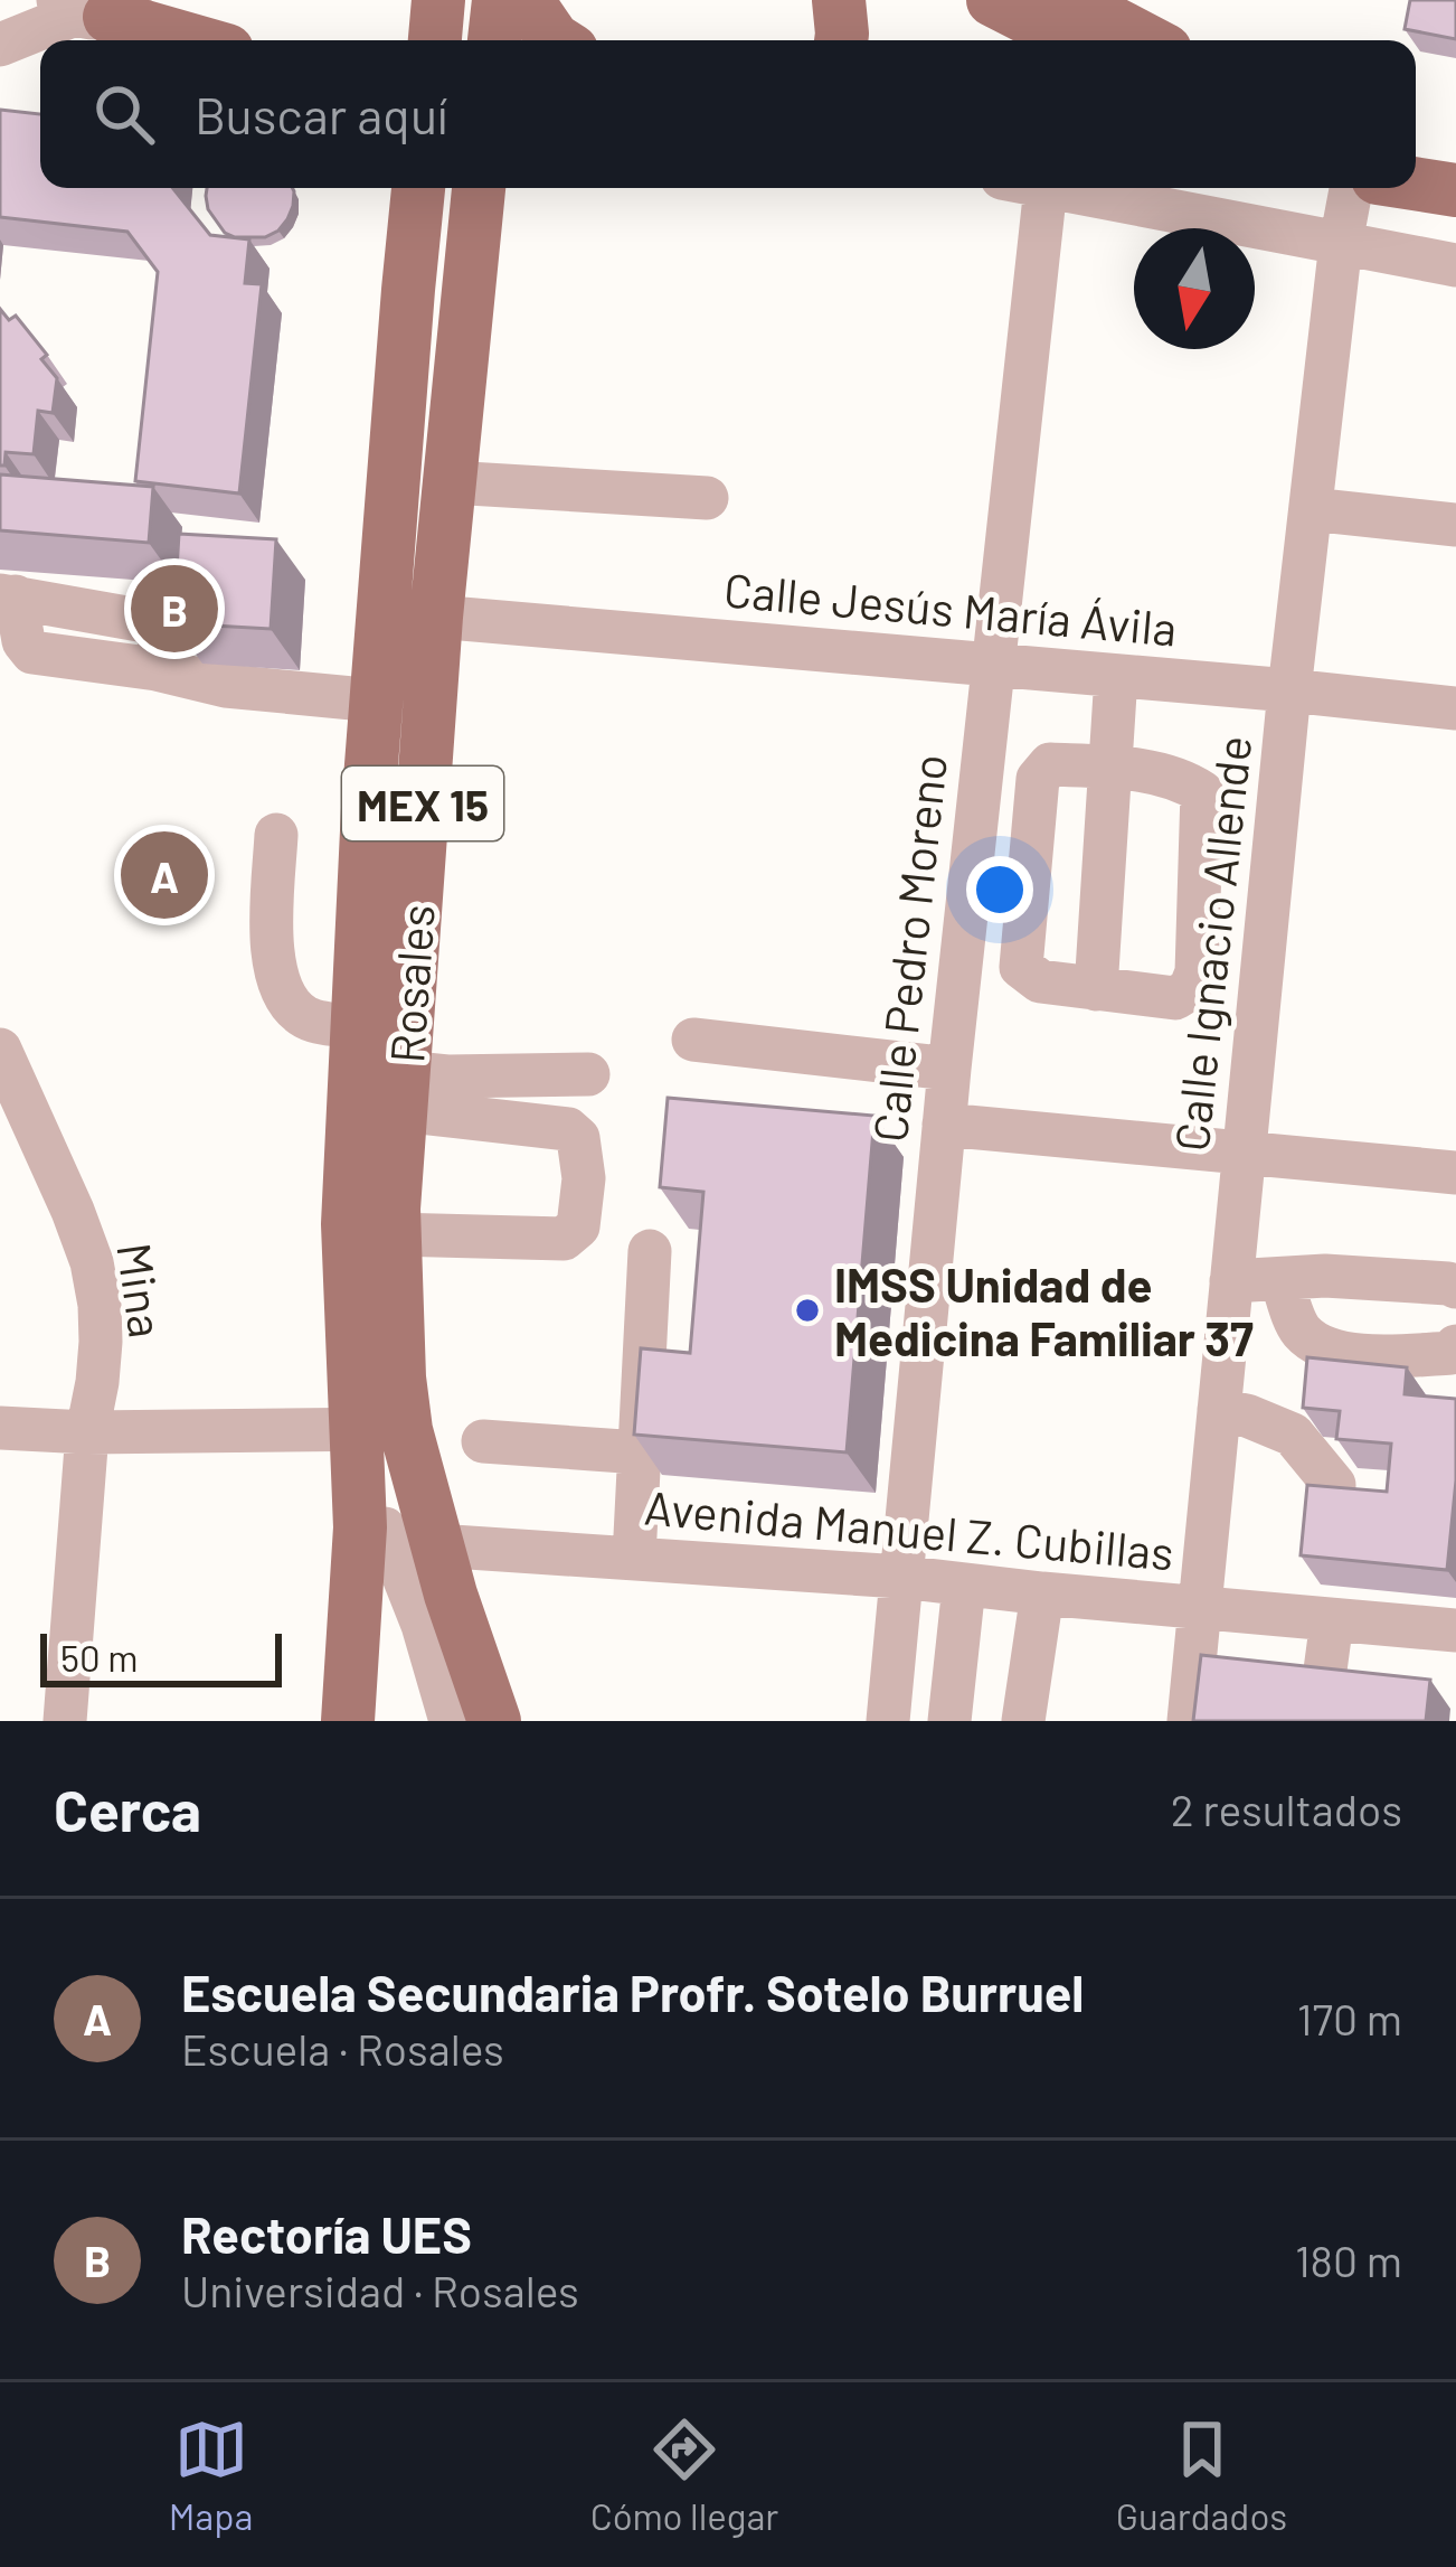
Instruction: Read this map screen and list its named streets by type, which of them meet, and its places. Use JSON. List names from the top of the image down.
{
  "streets": {
    "main road": ["MEX 15", "Rosales"],
    "street": [
      "Calle Jesús María Ávila",
      "Calle Ignacio Allende",
      "Calle Pedro Moreno",
      "Mina",
      "Avenida Manuel Z. Cubillas"
    ]
  },
  "crossings": [
    ["Calle Jesús María Ávila", "Calle Ignacio Allende"],
    ["Calle Jesús María Ávila", "Calle Pedro Moreno"],
    ["Calle Jesús María Ávila", "Rosales"],
    ["MEX 15", "Rosales"],
    ["MEX 15", "Avenida Manuel Z. Cubillas"],
    ["Calle Ignacio Allende", "Avenida Manuel Z. Cubillas"],
    ["Calle Pedro Moreno", "Avenida Manuel Z. Cubillas"],
    ["Rosales", "Avenida Manuel Z. Cubillas"]
  ],
  "places": ["IMSS Unidad de Medicina Familiar 37"],
  "scale_bar": "50 m",
  "north": "bottom",
  "page": {
    "search": "Buscar aquí",
    "pins": ["B", "A"],
    "scale": "50 m",
    "heading": ["Cerca", "2 resultados"],
    "list": [
      {
        "mark": "A",
        "name": "Escuela Secundaria Profr. Sotelo Burruel",
        "note": "Escuela · Rosales",
        "value": "170 m"
      },
      {
        "mark": "B",
        "name": "Rectoría UES",
        "note": "Universidad · Rosales",
        "value": "180 m"
      }
    ],
    "nav": ["Mapa", "Cómo llegar", "Guardados"]
  }
}
